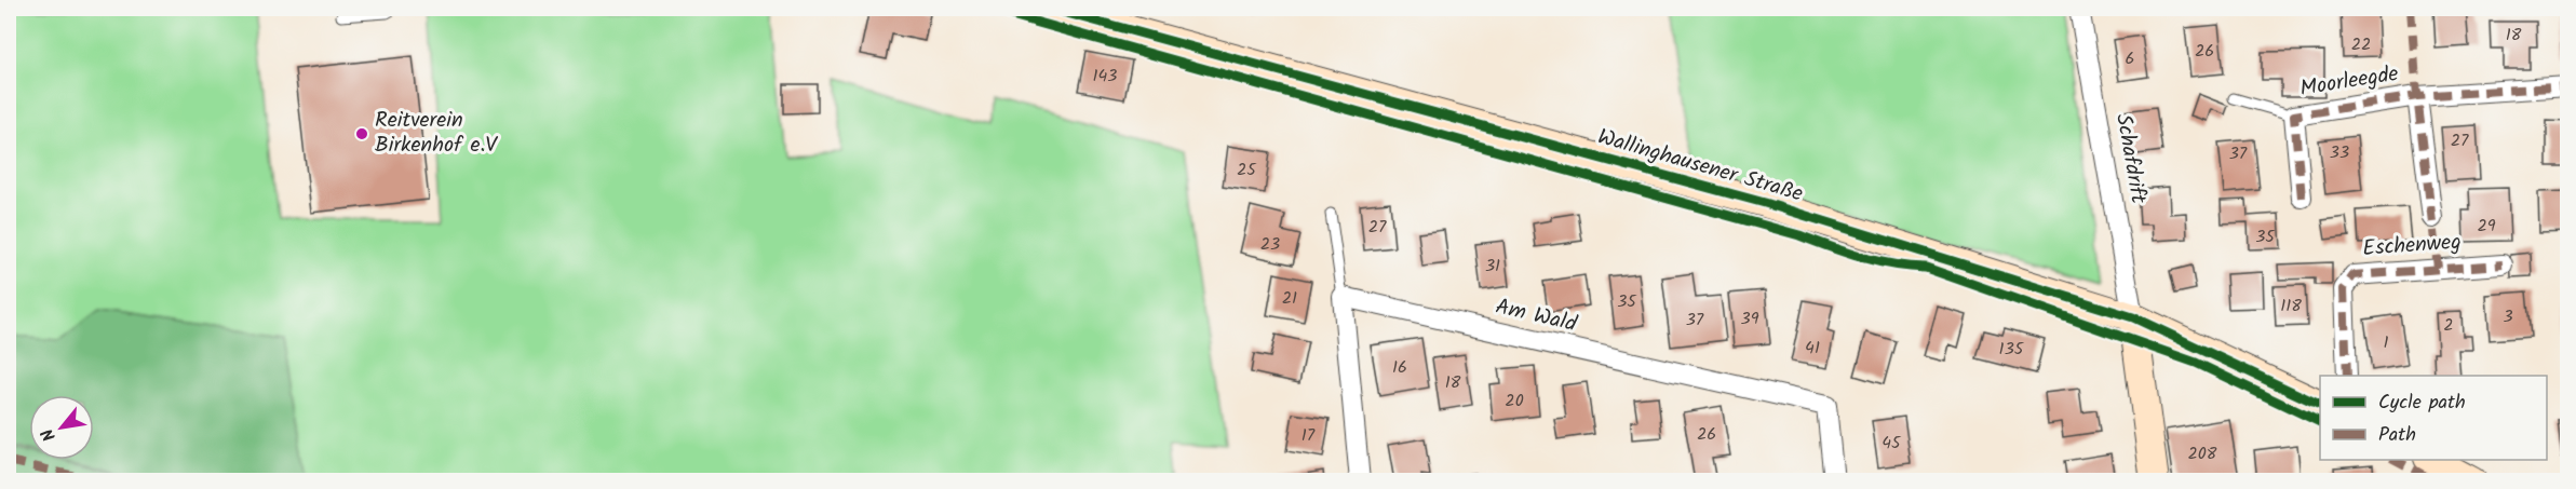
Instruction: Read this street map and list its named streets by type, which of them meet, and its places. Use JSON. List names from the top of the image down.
{
  "streets": {
    "street": [
      "Moorleegde",
      "Schafdrift",
      "Wallinghausener Straße",
      "Eschenweg",
      "Am Wald"
    ]
  },
  "crossings": [
    ["Schafdrift", "Wallinghausener Straße"]
  ],
  "places": ["Reitverein Birkenhof e.V"],
  "house_numbers": [
    "18",
    "22",
    "26",
    "6",
    "143",
    "27",
    "33",
    "37",
    "25",
    "29",
    "27",
    "35",
    "23",
    "31",
    "21",
    "35",
    "118",
    "3",
    "39",
    "37",
    "2",
    "1",
    "41",
    "135",
    "16",
    "18",
    "20",
    "26",
    "17",
    "45",
    "208"
  ],
  "legend": ["Cycle path", "Path"],
  "north": "bottom left"
}
